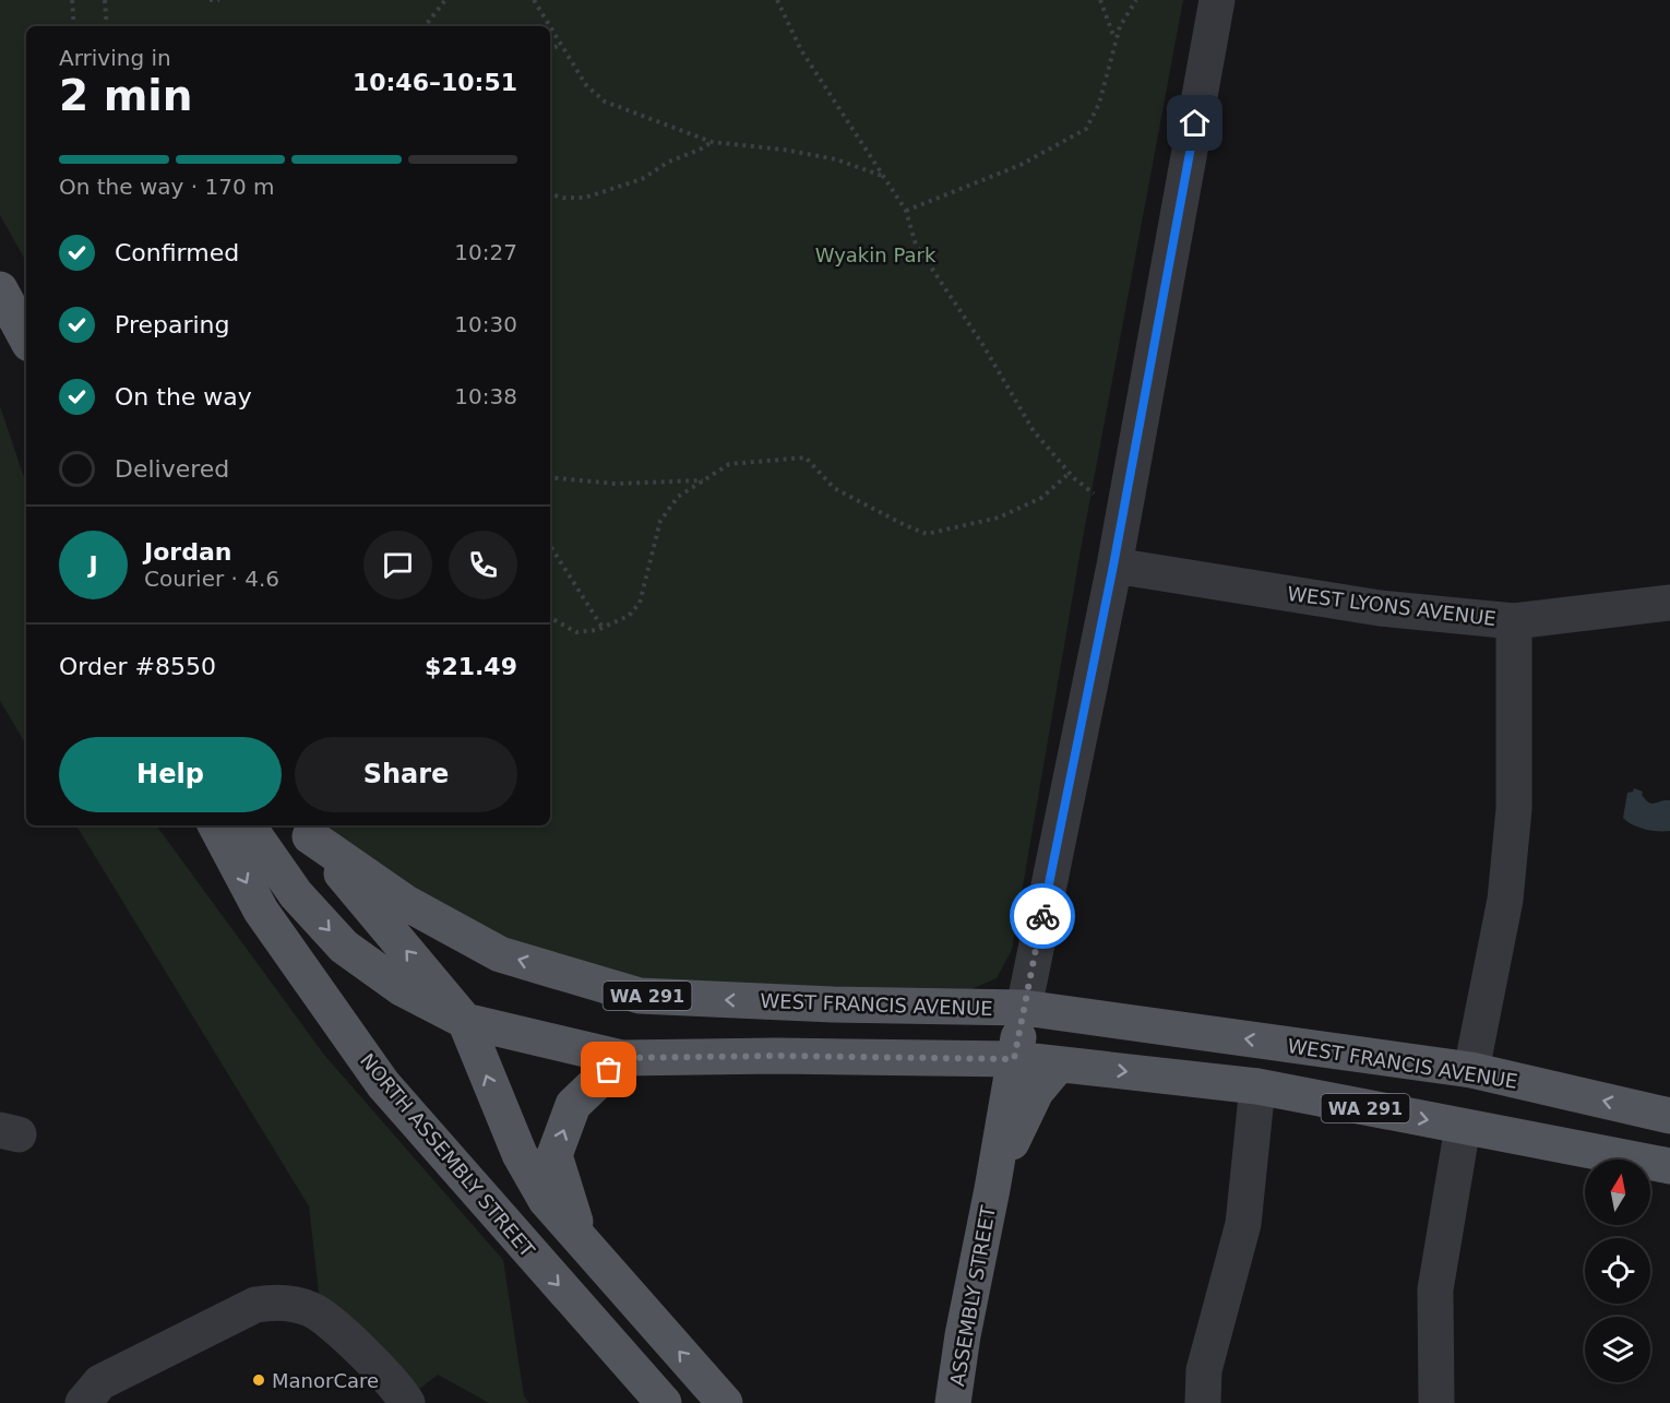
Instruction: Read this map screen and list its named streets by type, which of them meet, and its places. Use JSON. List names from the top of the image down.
{
  "streets": {
    "main road": [
      "WA 291",
      "WEST FRANCIS AVENUE",
      "NORTH ASSEMBLY STREET",
      "ASSEMBLY STREET"
    ],
    "street": ["WEST LYONS AVENUE"]
  },
  "crossings": [
    ["WA 291", "ASSEMBLY STREET"]
  ],
  "parks": ["Wyakin Park"],
  "places": ["ManorCare"],
  "north": "top",
  "page": {
    "heading": ["2 min", "Arriving in", "10:46–10:51"],
    "panel": [
      "Jordan",
      "Courier · 4.6",
      "Order #8550",
      "$21.49"
    ],
    "bar": "On the way · 170 m",
    "list": [
      ["Confirmed", "10:27"],
      ["Preparing", "10:30"],
      ["On the way", "10:38"],
      "Delivered"
    ],
    "round": "J",
    "buttons": ["Help", "Share"]
  }
}
